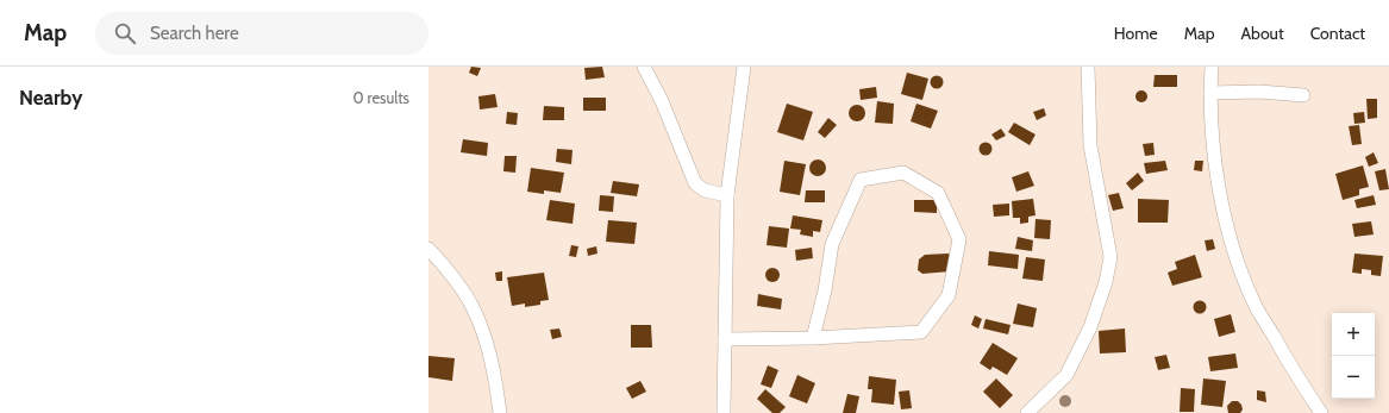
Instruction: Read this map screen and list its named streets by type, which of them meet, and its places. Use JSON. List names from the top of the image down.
{
  "page": {
    "header": "Map",
    "search": "Search here",
    "nav": [
      "Home",
      "Map",
      "About",
      "Contact"
    ],
    "heading": ["Nearby", "0 results"],
    "map_buttons": ["+", "−"]
  }
}
